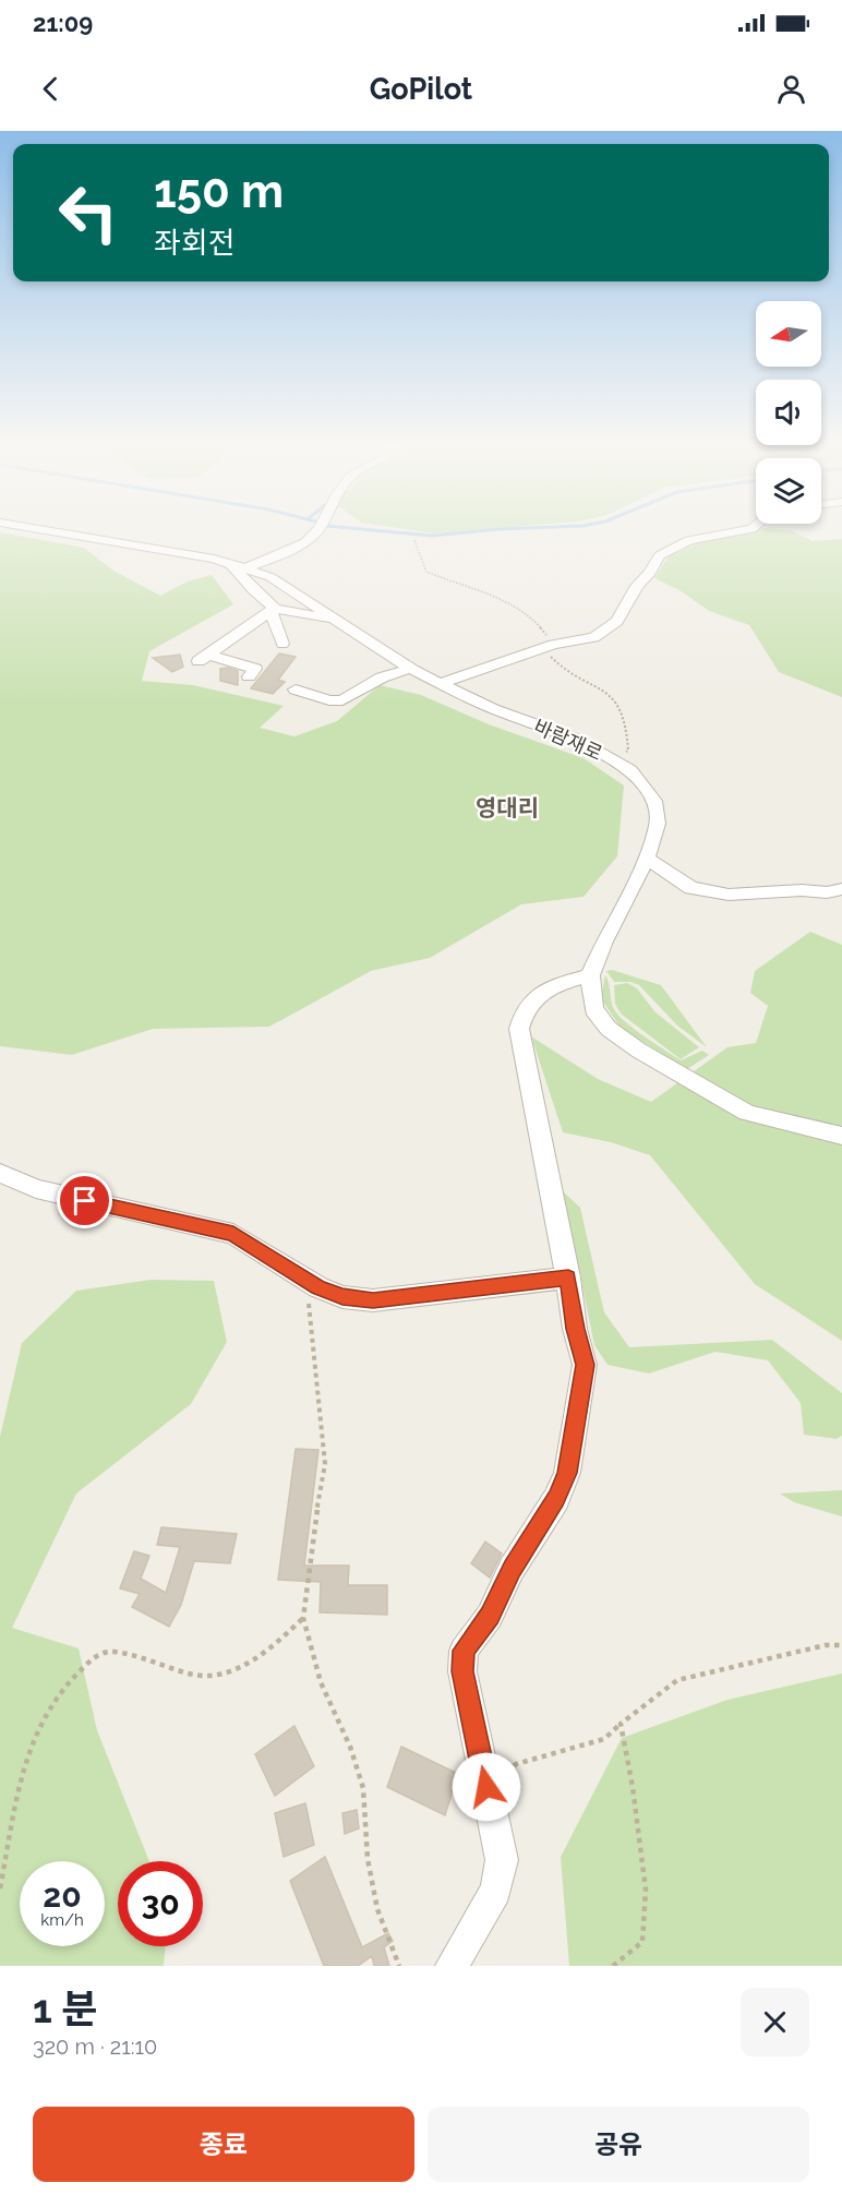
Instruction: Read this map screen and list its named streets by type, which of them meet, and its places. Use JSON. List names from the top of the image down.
{
  "streets": {
    "street": ["바람재로"]
  },
  "districts": ["영대리"],
  "north": "left",
  "page": {
    "status": "21:09",
    "header": "GoPilot",
    "turn": ["150 m", "좌회전"],
    "speed": "20 km/h",
    "limit": "30",
    "heading": ["1 분", "320 m · 21:10"],
    "buttons": ["종료", "공유"]
  }
}
